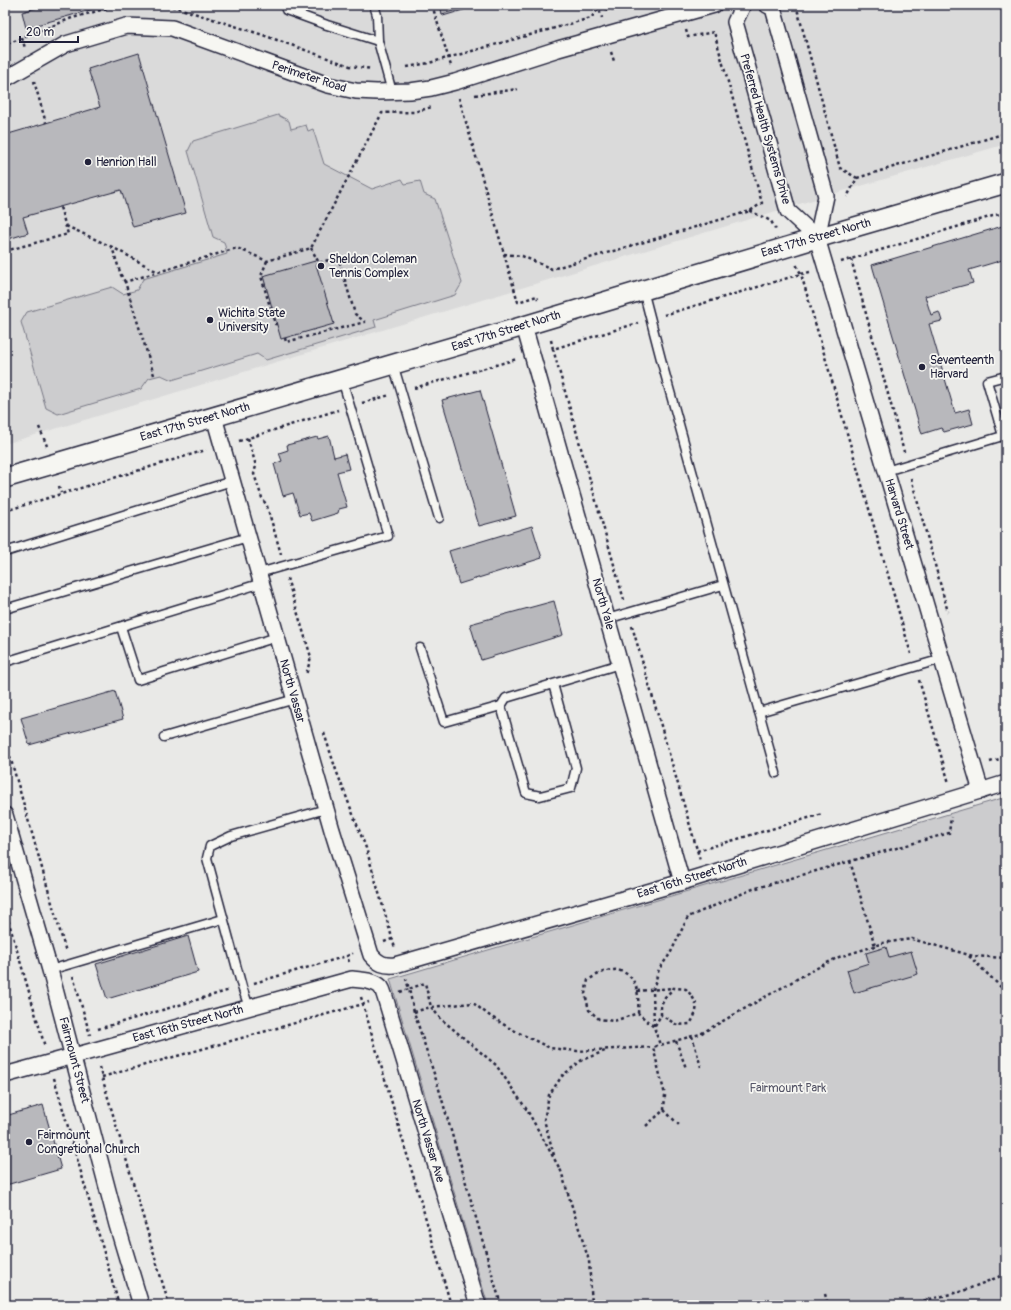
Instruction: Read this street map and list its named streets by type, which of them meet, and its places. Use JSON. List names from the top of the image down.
{
  "streets": {
    "street": [
      "Perimeter Road",
      "Preferred Health Systems Drive",
      "East 17th Street North",
      "Harvard Street",
      "North Yale",
      "North Vassar",
      "East 16th Street North",
      "Fairmount Street",
      "North Vassar Ave"
    ]
  },
  "crossings": [
    ["Preferred Health Systems Drive", "East 17th Street North"],
    ["Preferred Health Systems Drive", "Harvard Street"],
    ["East 17th Street North", "Harvard Street"],
    ["East 17th Street North", "North Yale"],
    ["East 17th Street North", "North Vassar"],
    ["Harvard Street", "East 16th Street North"],
    ["North Yale", "East 16th Street North"],
    ["North Vassar", "East 16th Street North"],
    ["East 16th Street North", "Fairmount Street"],
    ["East 16th Street North", "North Vassar Ave"]
  ],
  "parks": ["Fairmount Park"],
  "places": [
    "Henrion Hall",
    "Sheldon Coleman Tennis Complex",
    "Wichita State University",
    "Seventeenth Harvard",
    "Fairmount Congretional Church"
  ],
  "scale_bar": "20 m"
}
